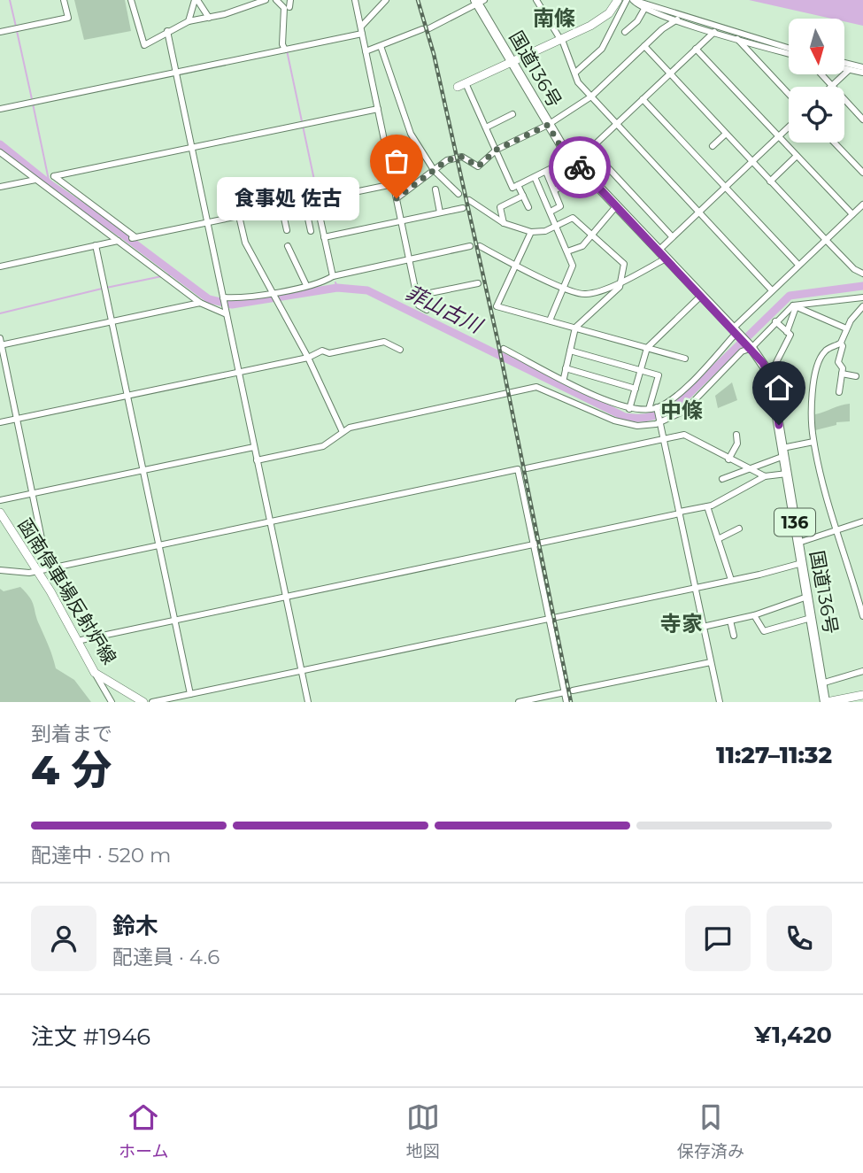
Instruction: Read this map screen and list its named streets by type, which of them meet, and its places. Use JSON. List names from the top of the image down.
{
  "streets": {
    "highway": ["国道136号", "136"],
    "main road": ["函南停車場反射炉線"]
  },
  "districts": ["南條", "中條", "寺家"],
  "water": ["菲山古川"],
  "places": ["食事処 佐古"],
  "north": "bottom",
  "page": {
    "bubble": "食事処 佐古",
    "heading": ["4 分", "到着まで", "11:27–11:32"],
    "panel": [
      "鈴木",
      "配達員 · 4.6",
      "注文 #1946",
      "¥1,420"
    ],
    "bar": "配達中 · 520 m",
    "tabs": ["ホーム", "地図", "保存済み"]
  }
}
